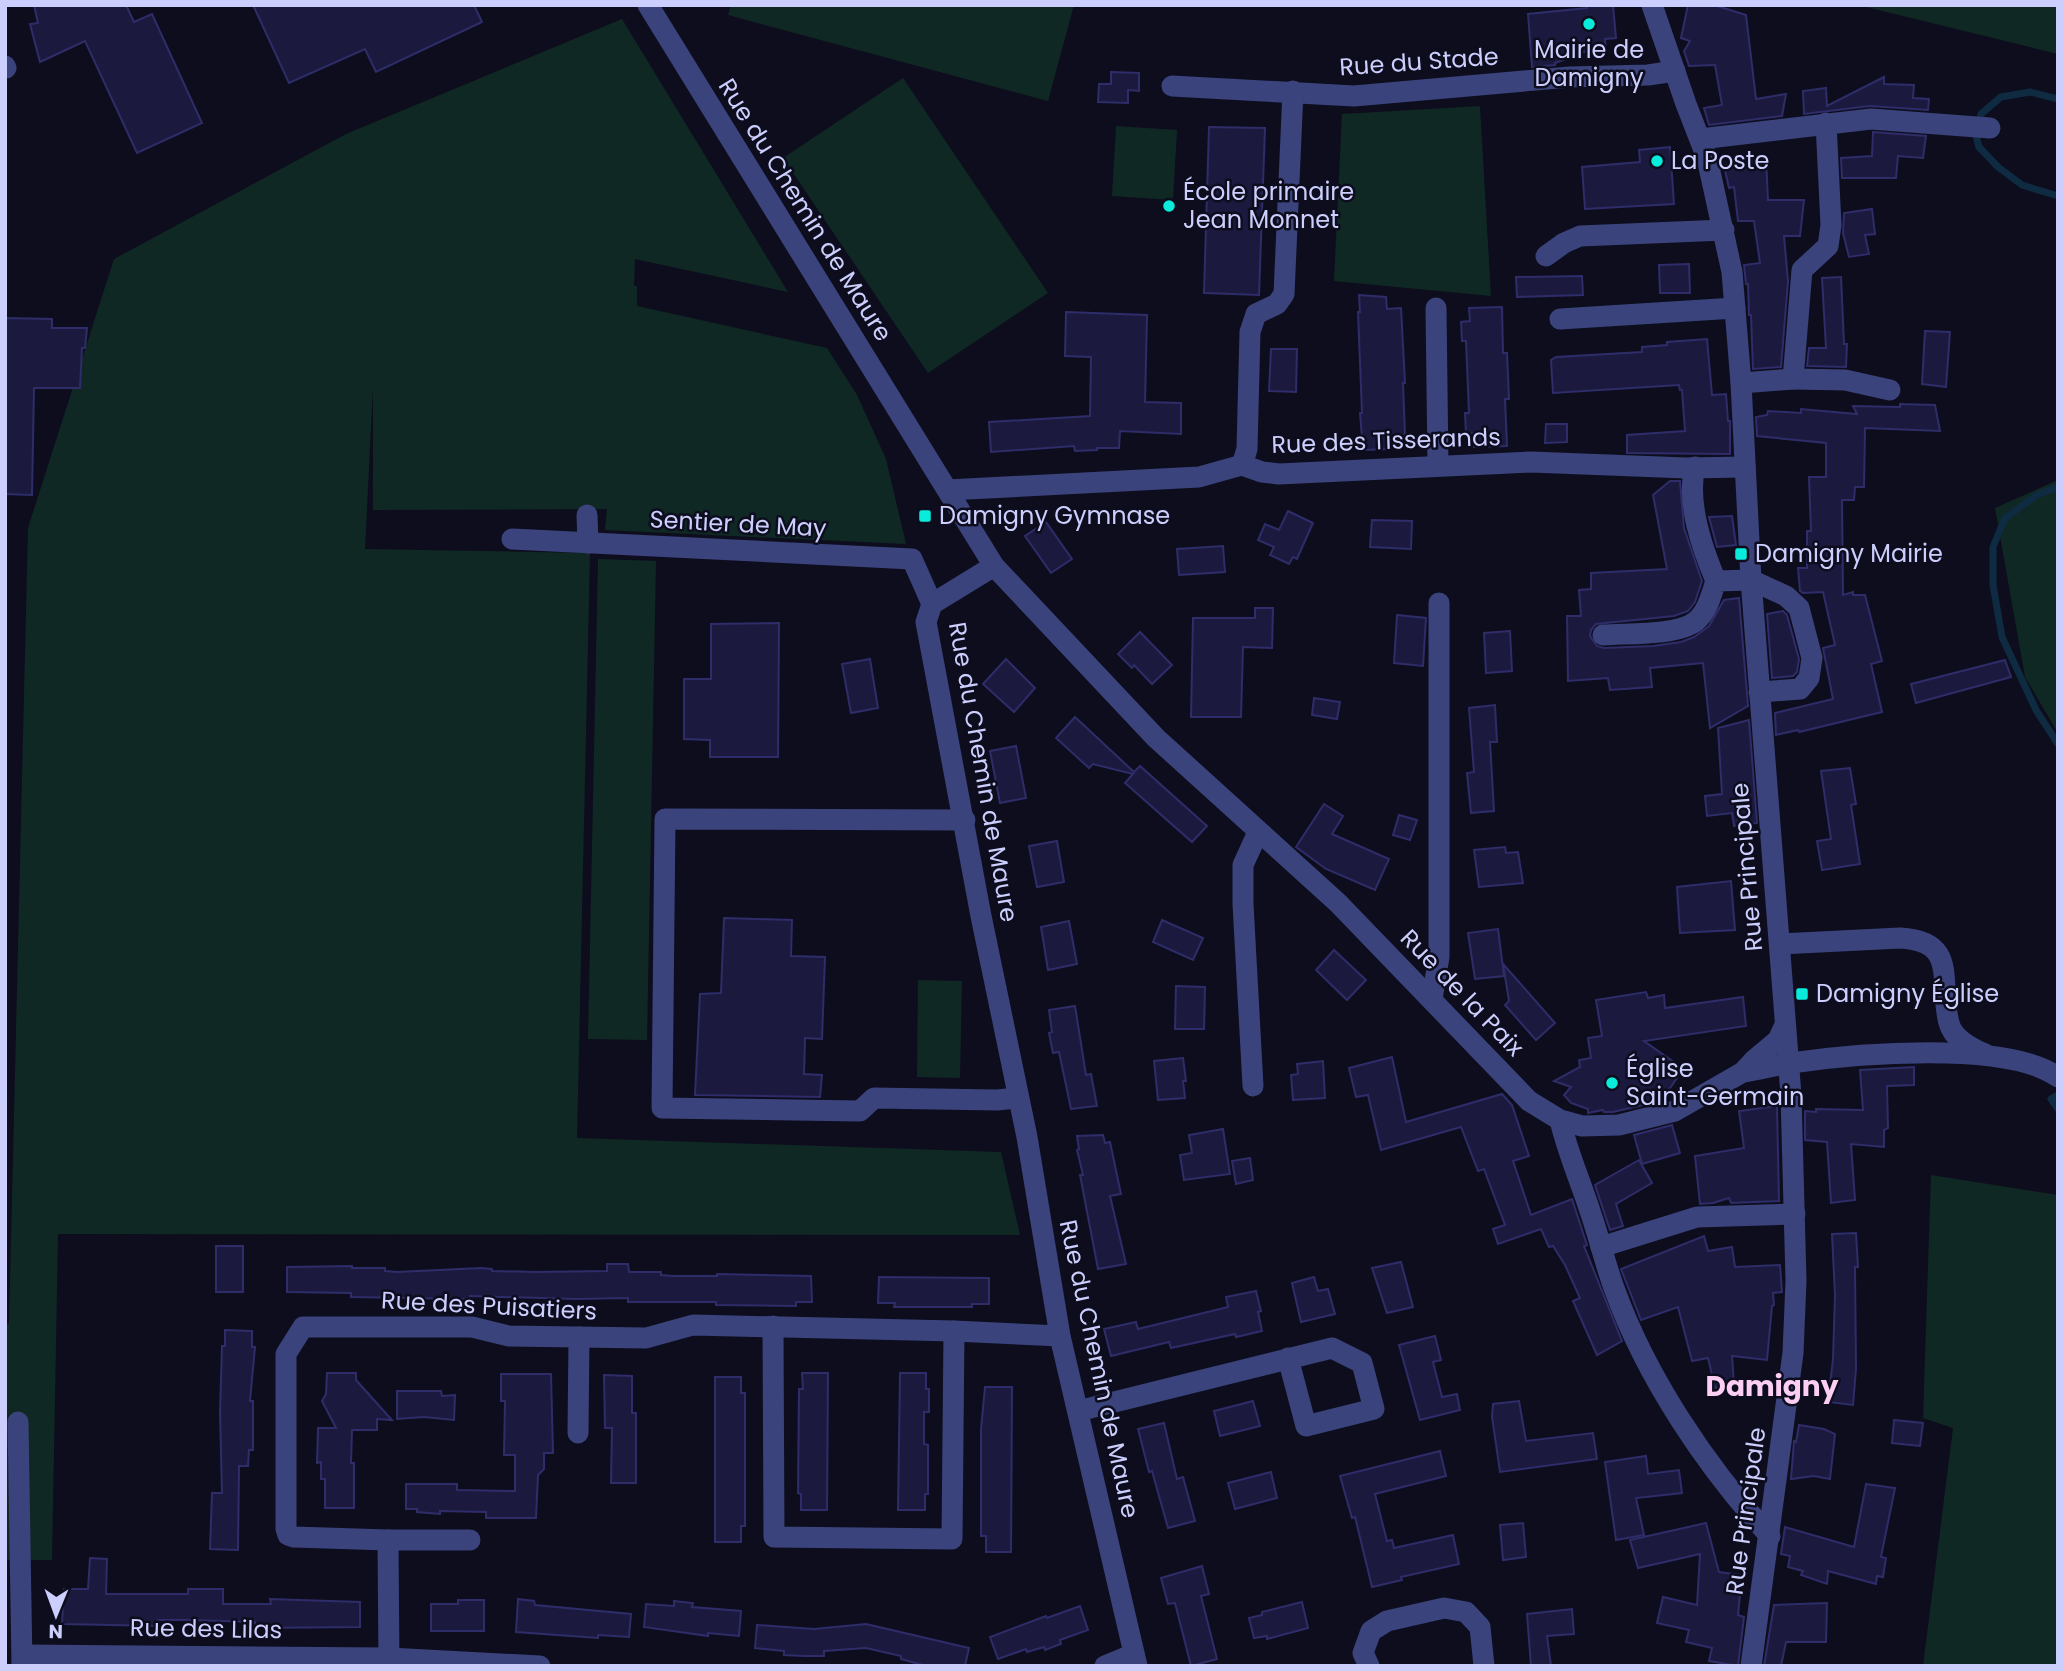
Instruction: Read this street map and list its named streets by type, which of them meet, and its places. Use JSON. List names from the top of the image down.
{
  "streets": {
    "street": [
      "Rue du Stade",
      "Rue du Chemin de Maure",
      "Rue des Tisserands",
      "Sentier de May",
      "Rue Principale",
      "Rue de la Paix",
      "Rue des Puisatiers",
      "Rue des Lilas"
    ]
  },
  "crossings": [
    ["Rue du Stade", "Rue Principale"],
    ["Rue du Chemin de Maure", "Rue des Tisserands"],
    ["Rue du Chemin de Maure", "Sentier de May"],
    ["Rue du Chemin de Maure", "Rue de la Paix"],
    ["Rue du Chemin de Maure", "Rue des Puisatiers"],
    ["Rue des Tisserands", "Rue Principale"]
  ],
  "districts": ["Damigny"],
  "places": {
    "other": [
      "Mairie de Damigny",
      "La Poste",
      "École primaire Jean Monnet",
      "Église Saint-Germain"
    ],
    "transit": ["Damigny Gymnase", "Damigny Mairie", "Damigny Église"]
  },
  "north": "bottom"
}
